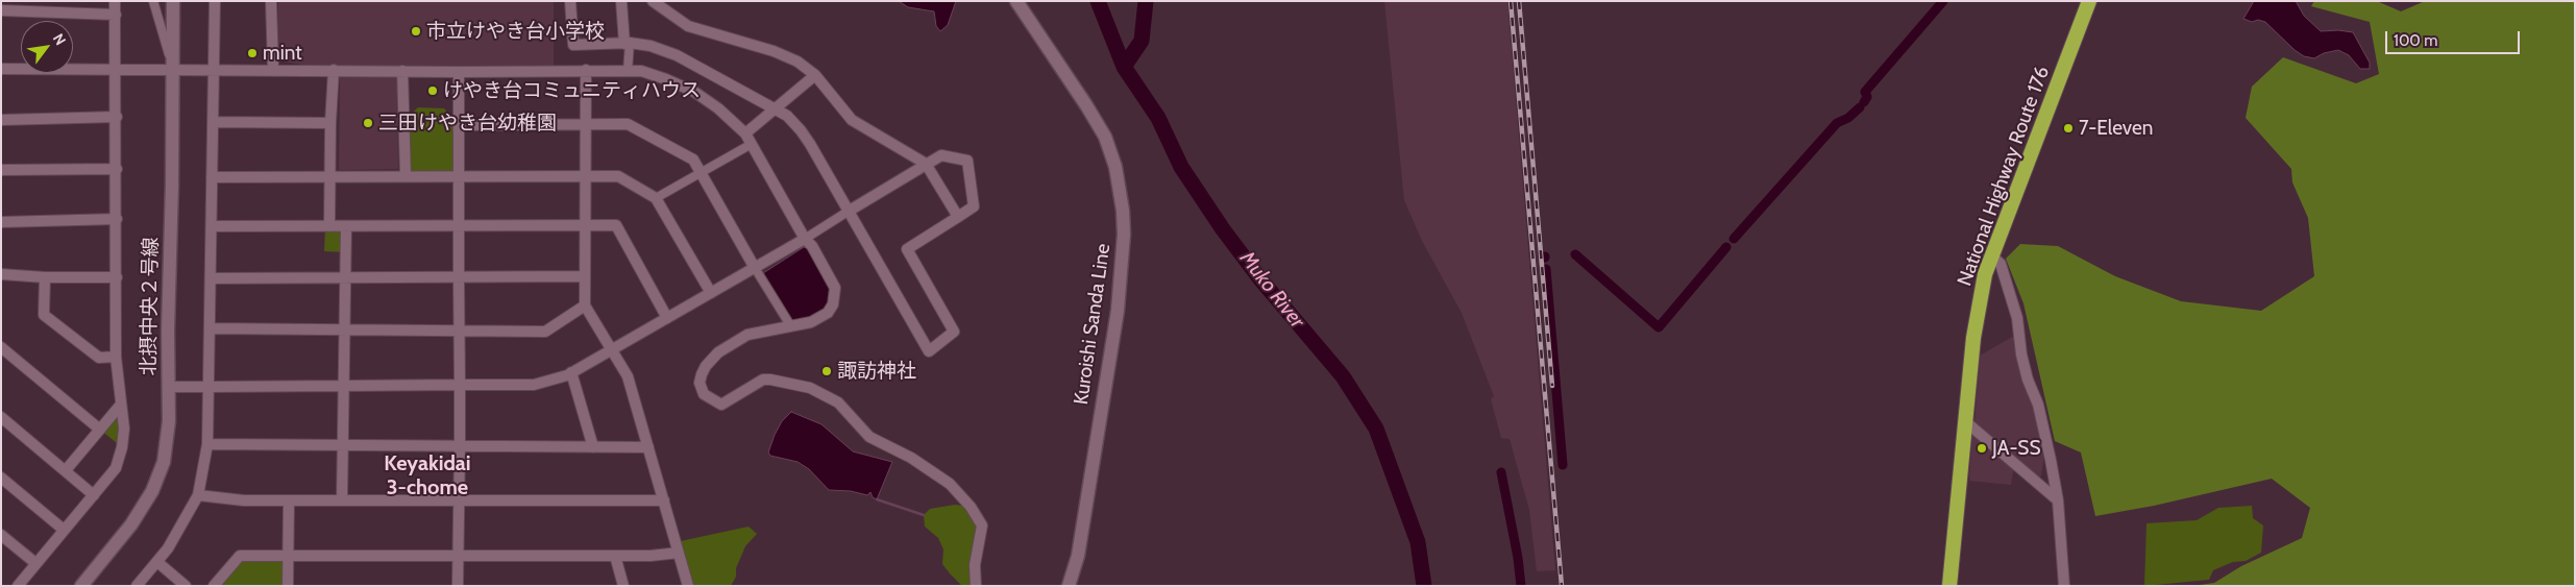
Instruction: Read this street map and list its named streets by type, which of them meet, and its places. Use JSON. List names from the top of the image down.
{
  "streets": {
    "highway": ["National Highway Route 176"],
    "main road": ["北摂中央２号線", "Kuroishi Sanda Line"]
  },
  "districts": ["Keyakidai 3-chome"],
  "water": ["Muko River"],
  "places": [
    "市立けやき台小学校",
    "mint",
    "けやき台コミュニティハウス",
    "三田けやき台幼稚園",
    "7-Eleven",
    "諏訪神社",
    "JA-SS"
  ],
  "scale_bar": "100 m",
  "north": "top right"
}
